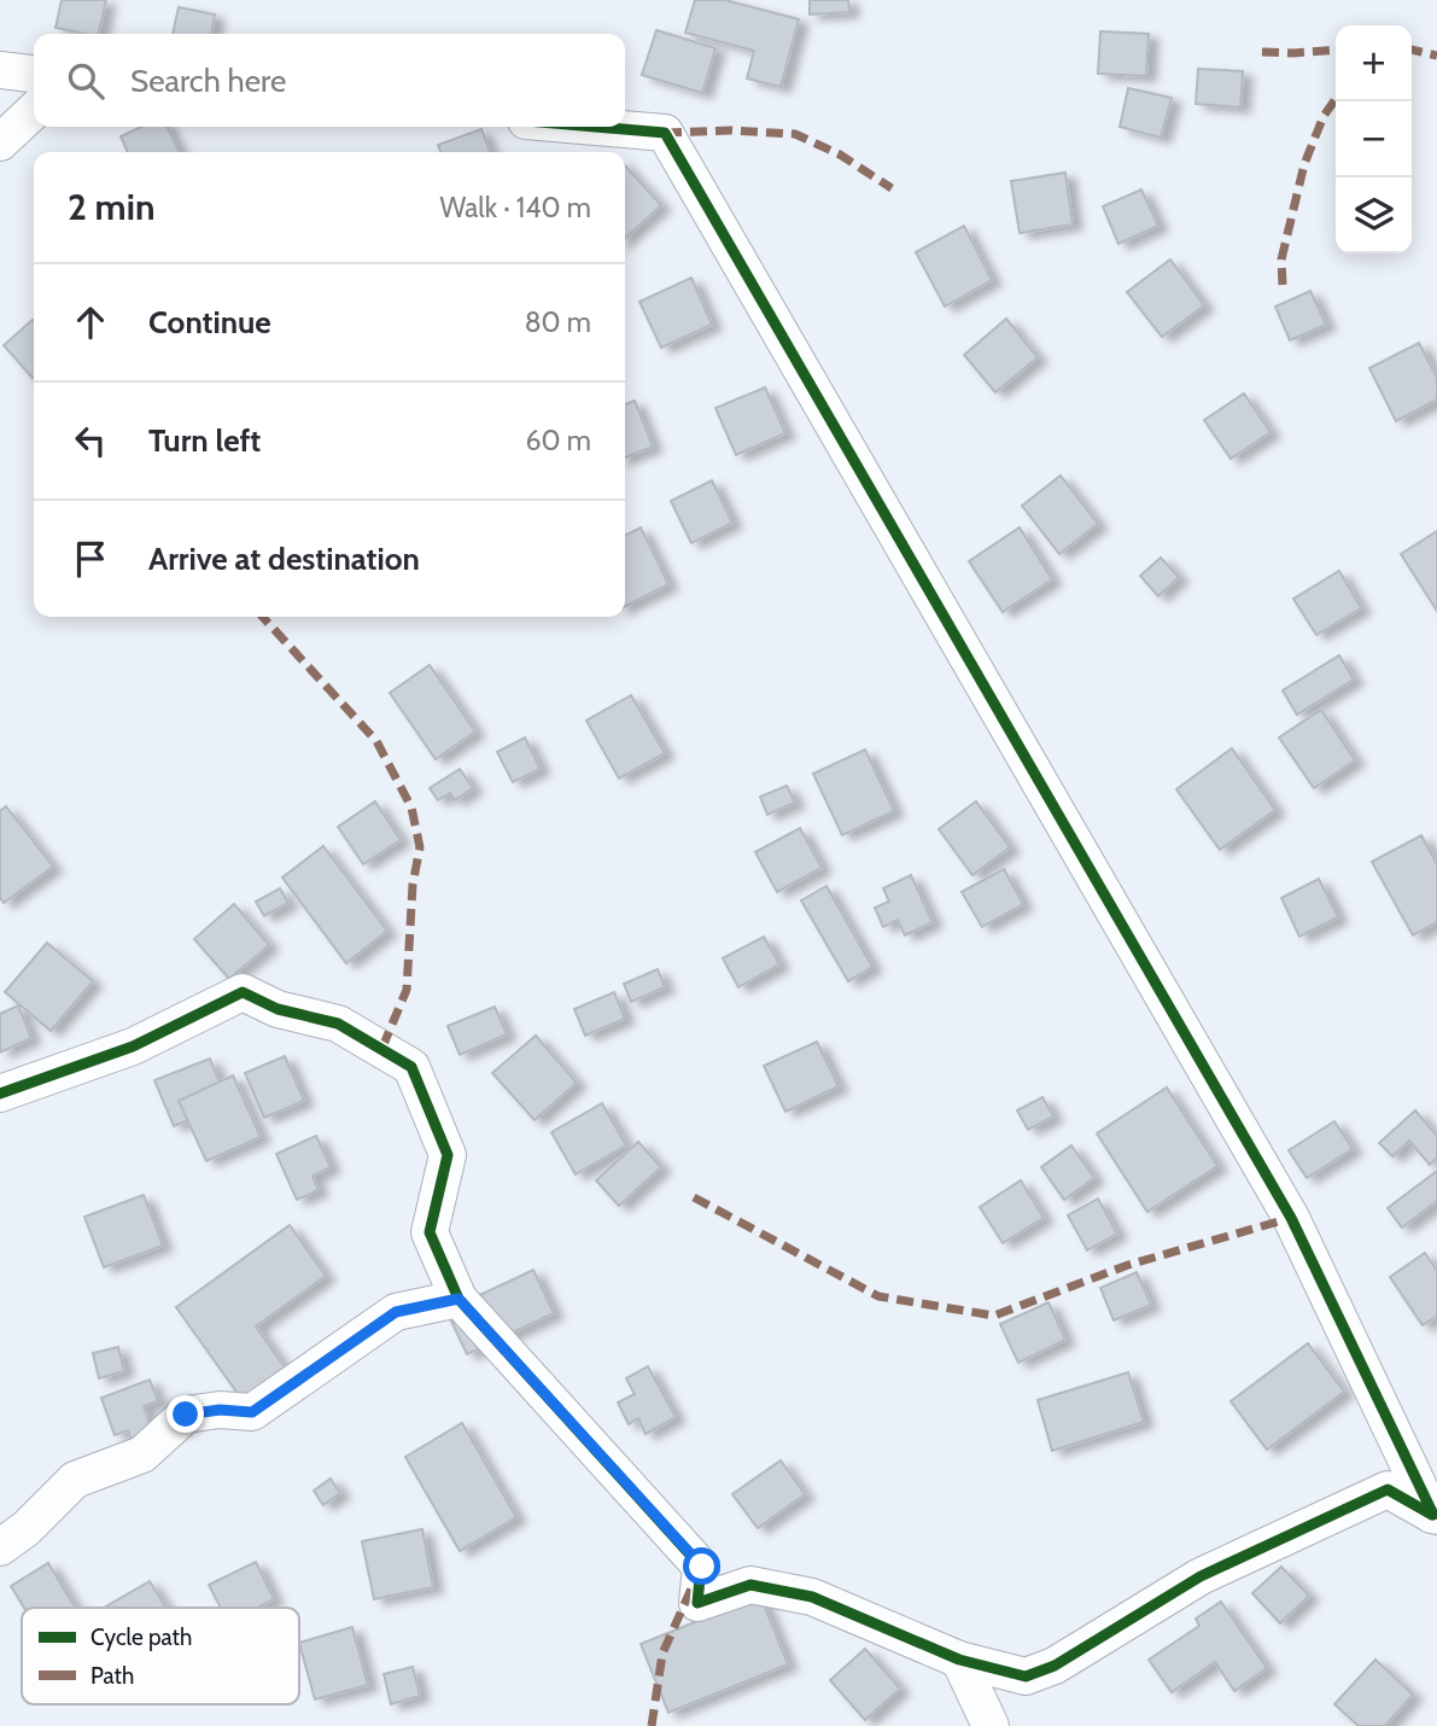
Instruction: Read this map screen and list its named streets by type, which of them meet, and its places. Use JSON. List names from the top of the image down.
{
  "legend": ["Cycle path", "Path"],
  "page": {
    "map_buttons": ["+", "−"],
    "search": "Search here",
    "heading": ["2 min", "Walk · 140 m"],
    "list": [
      ["Continue", "80 m"],
      ["Turn left", "60 m"],
      "Arrive at destination"
    ]
  }
}
